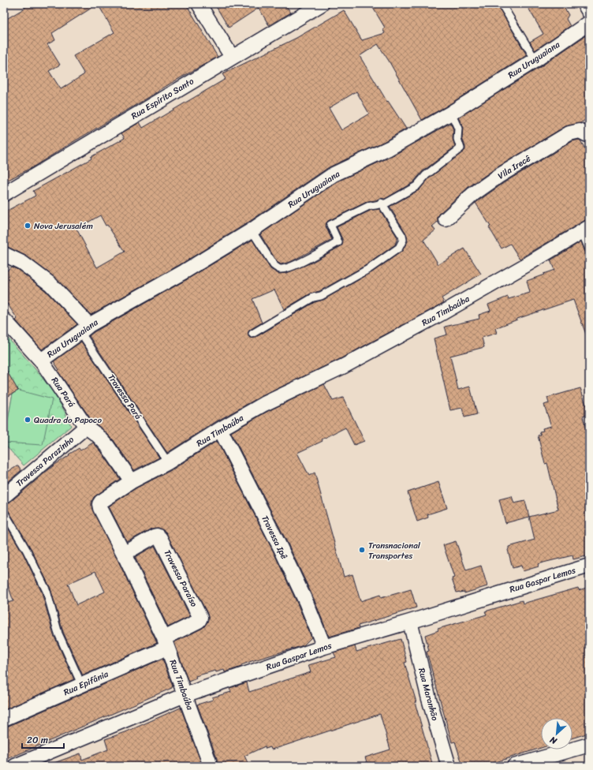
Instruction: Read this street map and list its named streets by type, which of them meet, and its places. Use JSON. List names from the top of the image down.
{
  "streets": {
    "street": [
      "Rua Uruguaiana",
      "Rua Espírito Santo",
      "Vila Irecê",
      "Rua Timbaúba",
      "Rua Pará",
      "Travessa Pará",
      "Travessa Parazinho",
      "Travessa Ipê",
      "Travessa Paraíso",
      "Rua Gaspar Lemos",
      "Rua Epifânia",
      "Rua Maranhão"
    ]
  },
  "crossings": [
    ["Rua Uruguaiana", "Rua Pará"],
    ["Rua Uruguaiana", "Travessa Pará"],
    ["Rua Timbaúba", "Rua Pará"],
    ["Rua Timbaúba", "Travessa Pará"],
    ["Rua Timbaúba", "Travessa Ipê"],
    ["Rua Timbaúba", "Travessa Paraíso"],
    ["Rua Timbaúba", "Rua Gaspar Lemos"],
    ["Rua Timbaúba", "Rua Epifânia"],
    ["Rua Pará", "Travessa Parazinho"],
    ["Travessa Ipê", "Rua Gaspar Lemos"],
    ["Travessa Paraíso", "Rua Epifânia"],
    ["Rua Gaspar Lemos", "Rua Maranhão"]
  ],
  "places": ["Nova Jerusalém", "Quadra do Papoco", "Transnacional Transportes"],
  "scale_bar": "20 m",
  "north": "bottom left"
}
